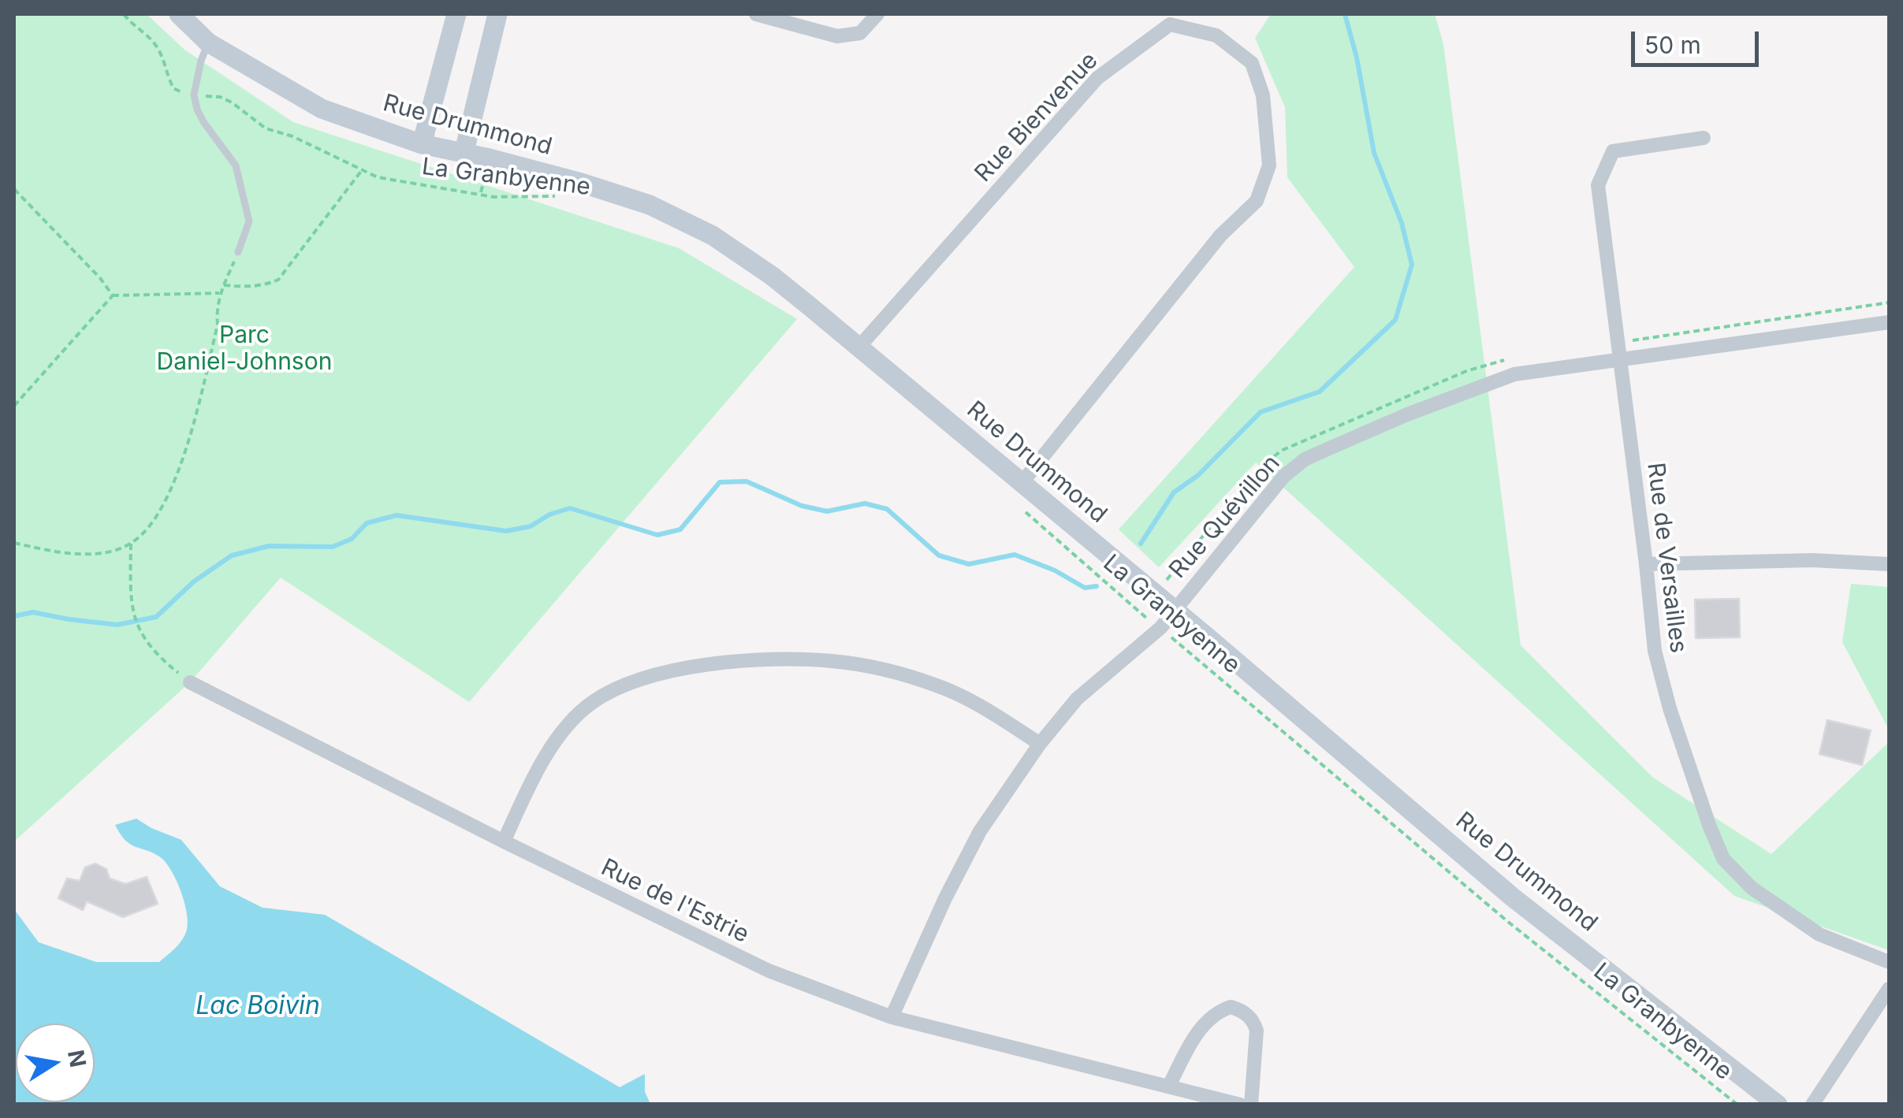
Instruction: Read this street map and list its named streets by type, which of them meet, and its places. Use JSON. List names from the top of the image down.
{
  "streets": {
    "street": [
      "Rue Bienvenue",
      "Rue Drummond",
      "Rue Quévillon",
      "Rue de Versailles",
      "Rue de l'Estrie"
    ],
    "path": ["La Granbyenne"]
  },
  "crossings": [
    ["Rue Bienvenue", "Rue Drummond"],
    ["Rue Drummond", "Rue Quévillon"],
    ["La Granbyenne", "Rue Quévillon"],
    ["Rue Quévillon", "Rue de Versailles"],
    ["Rue Quévillon", "Rue de l'Estrie"]
  ],
  "water": ["Lac Boivin"],
  "parks": ["Parc Daniel-Johnson"],
  "scale_bar": "50 m",
  "north": "right"
}
